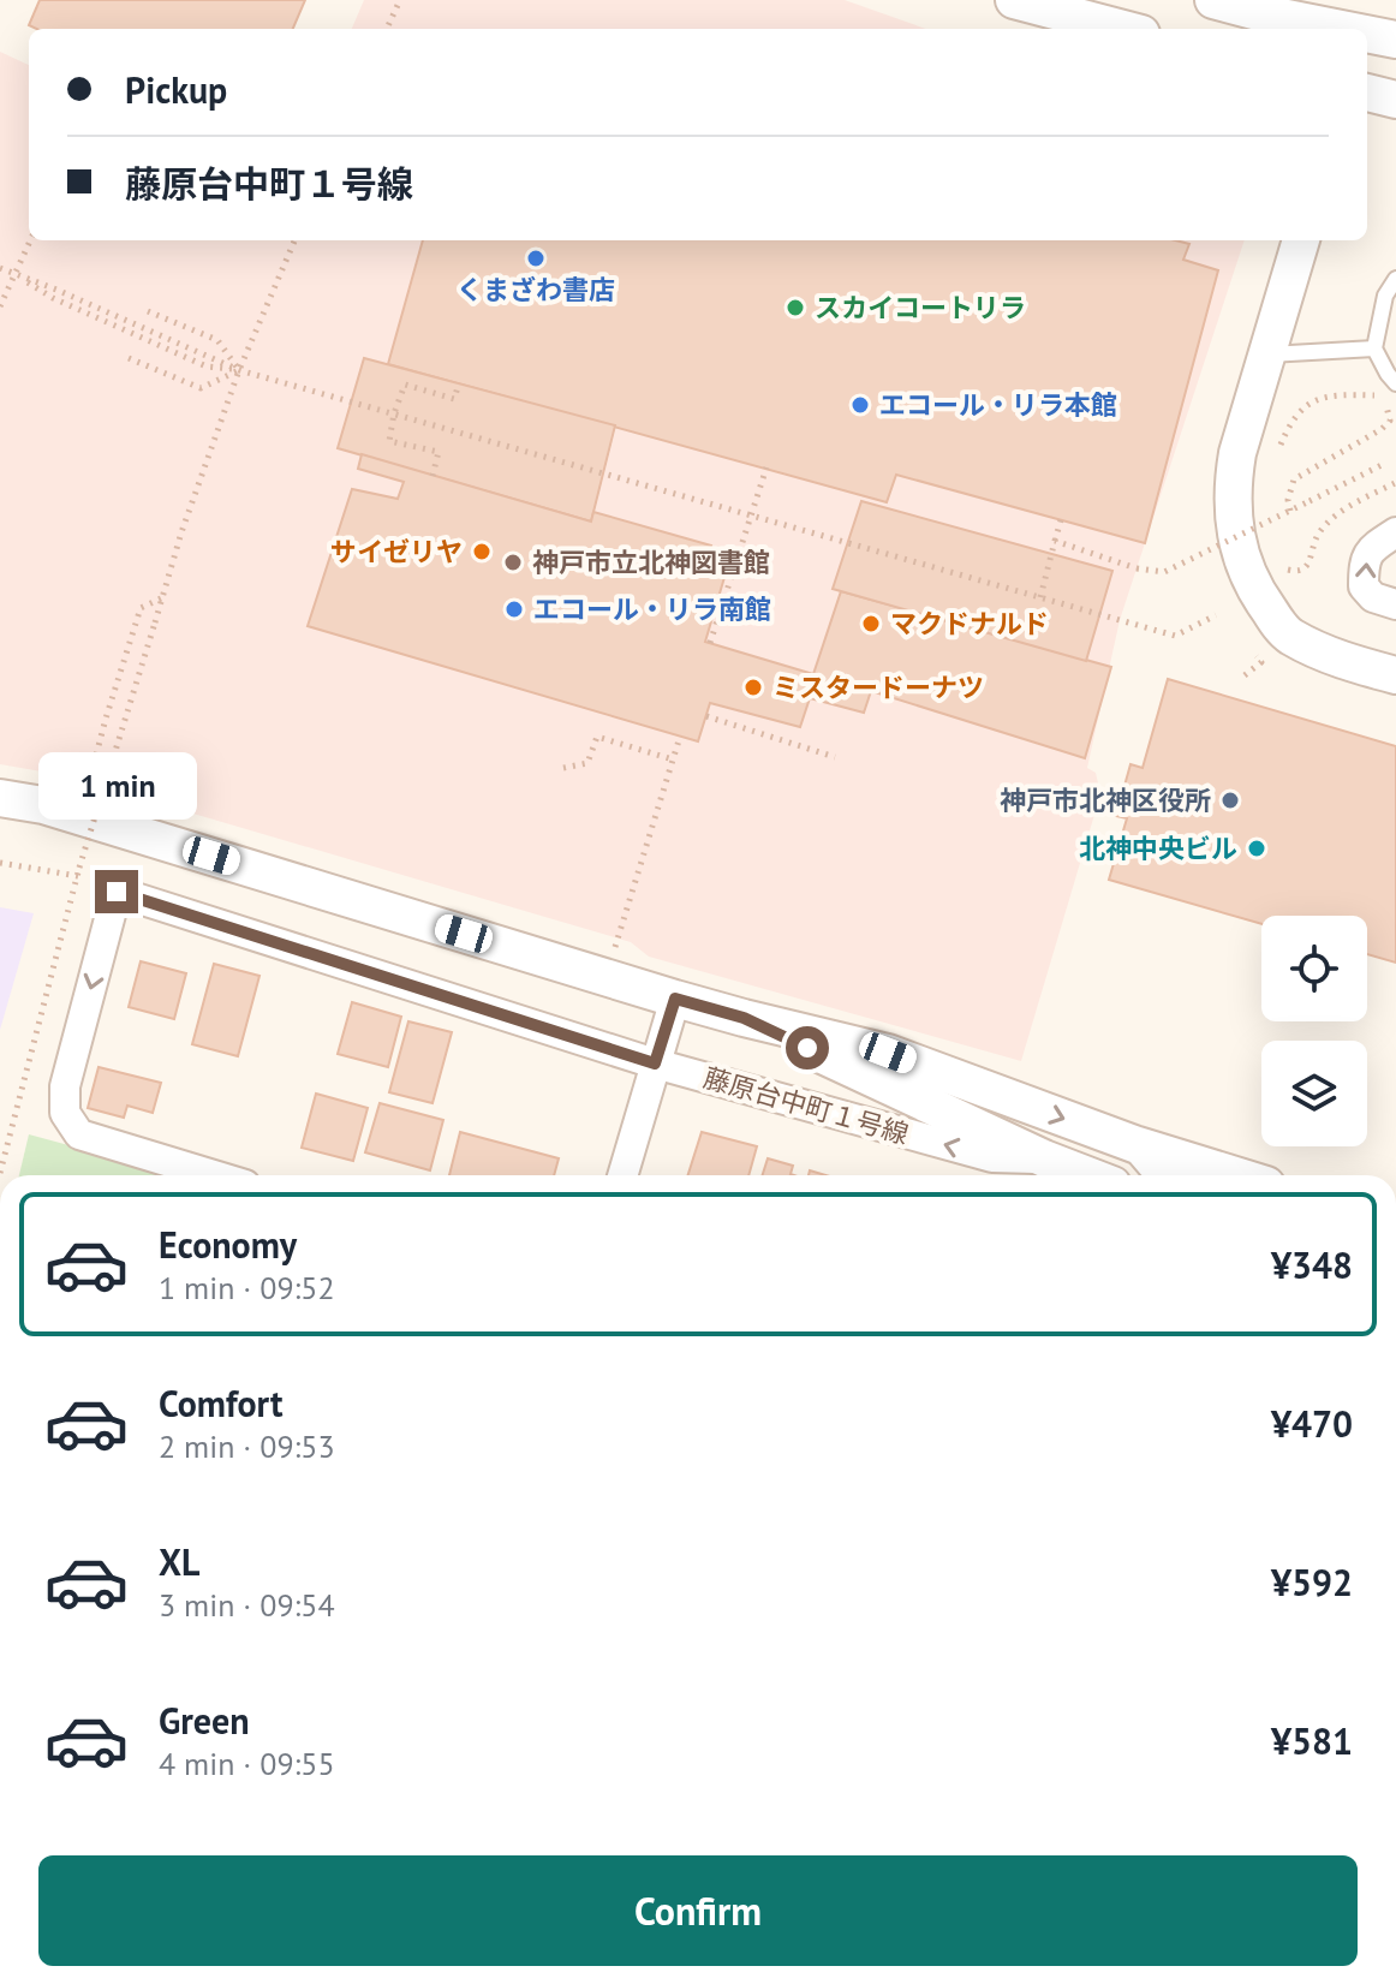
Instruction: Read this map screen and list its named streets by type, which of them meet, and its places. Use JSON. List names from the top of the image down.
{
  "streets": {
    "street": ["藤原台中町１号線"]
  },
  "places": [
    "くまざわ書店",
    "スカイコートリラ",
    "エコール・リラ本館",
    "サイゼリヤ",
    "神戸市立北神図書館",
    "エコール・リラ南館",
    "マクドナルド",
    "ミスタードーナツ",
    "神戸市北神区役所",
    "北神中央ビル"
  ],
  "page": {
    "banner": ["Pickup", "藤原台中町１号線"],
    "bubble": "1 min",
    "list": [
      {
        "name": "Economy",
        "note": "1 min · 09:52",
        "value": "¥348"
      },
      {
        "name": "Comfort",
        "note": "2 min · 09:53",
        "value": "¥470"
      },
      {
        "name": "XL",
        "note": "3 min · 09:54",
        "value": "¥592"
      },
      {
        "name": "Green",
        "note": "4 min · 09:55",
        "value": "¥581"
      }
    ],
    "buttons": "Confirm"
  }
}
